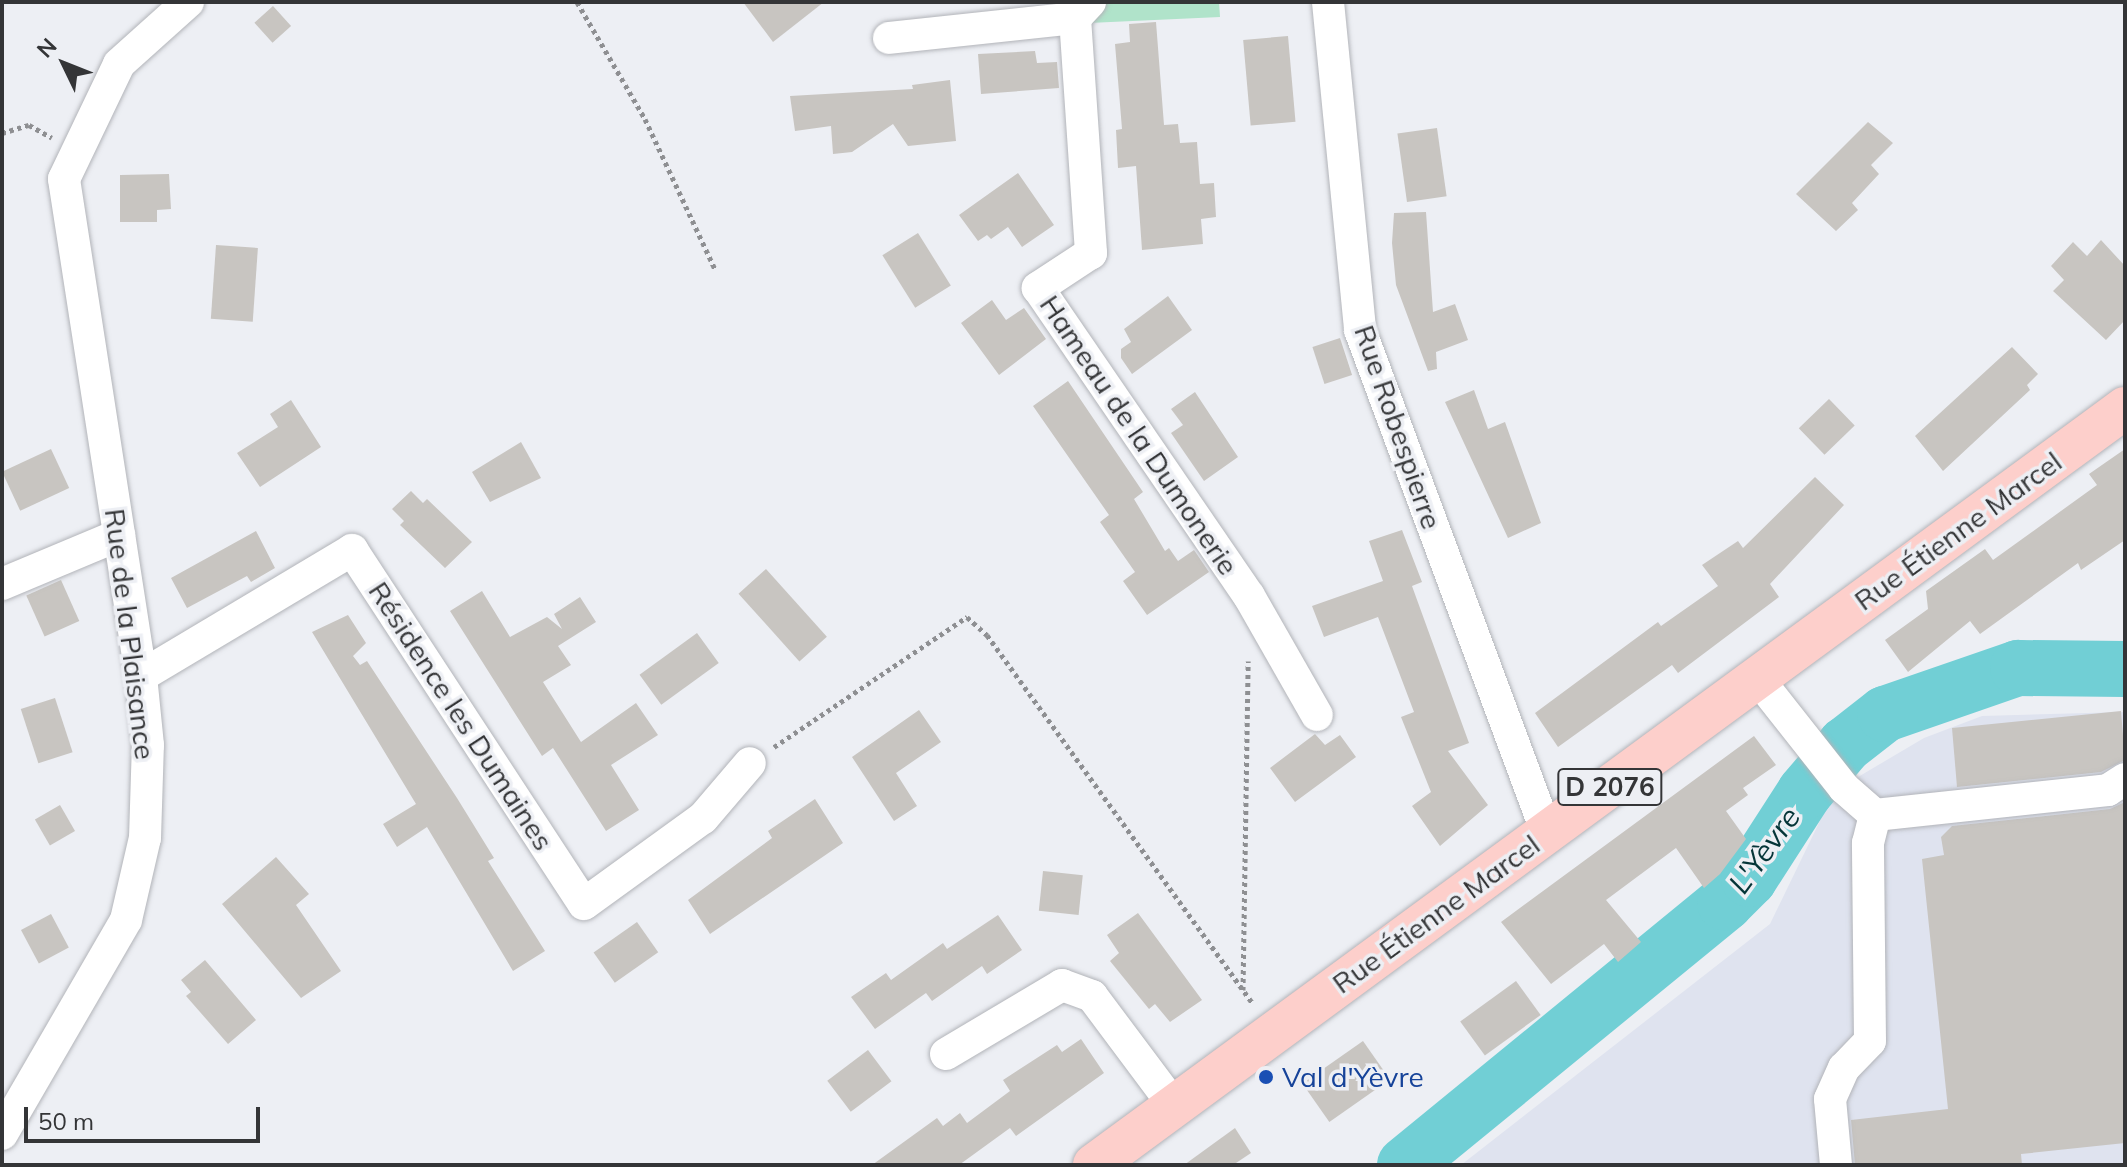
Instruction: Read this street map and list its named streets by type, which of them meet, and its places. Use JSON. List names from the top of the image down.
{
  "streets": {
    "main road": ["Rue Étienne Marcel", "D 2076"],
    "street": [
      "Rue Robespierre",
      "Hameau de la Dumonerie",
      "Rue de la Plaisance",
      "Résidence les Dumaines"
    ]
  },
  "crossings": [
    ["Rue Robespierre", "Rue Étienne Marcel"],
    ["Rue de la Plaisance", "Résidence les Dumaines"]
  ],
  "water": ["L'Yèvre"],
  "places": ["Val d'Yèvre"],
  "scale_bar": "50 m",
  "north": "top left"
}
